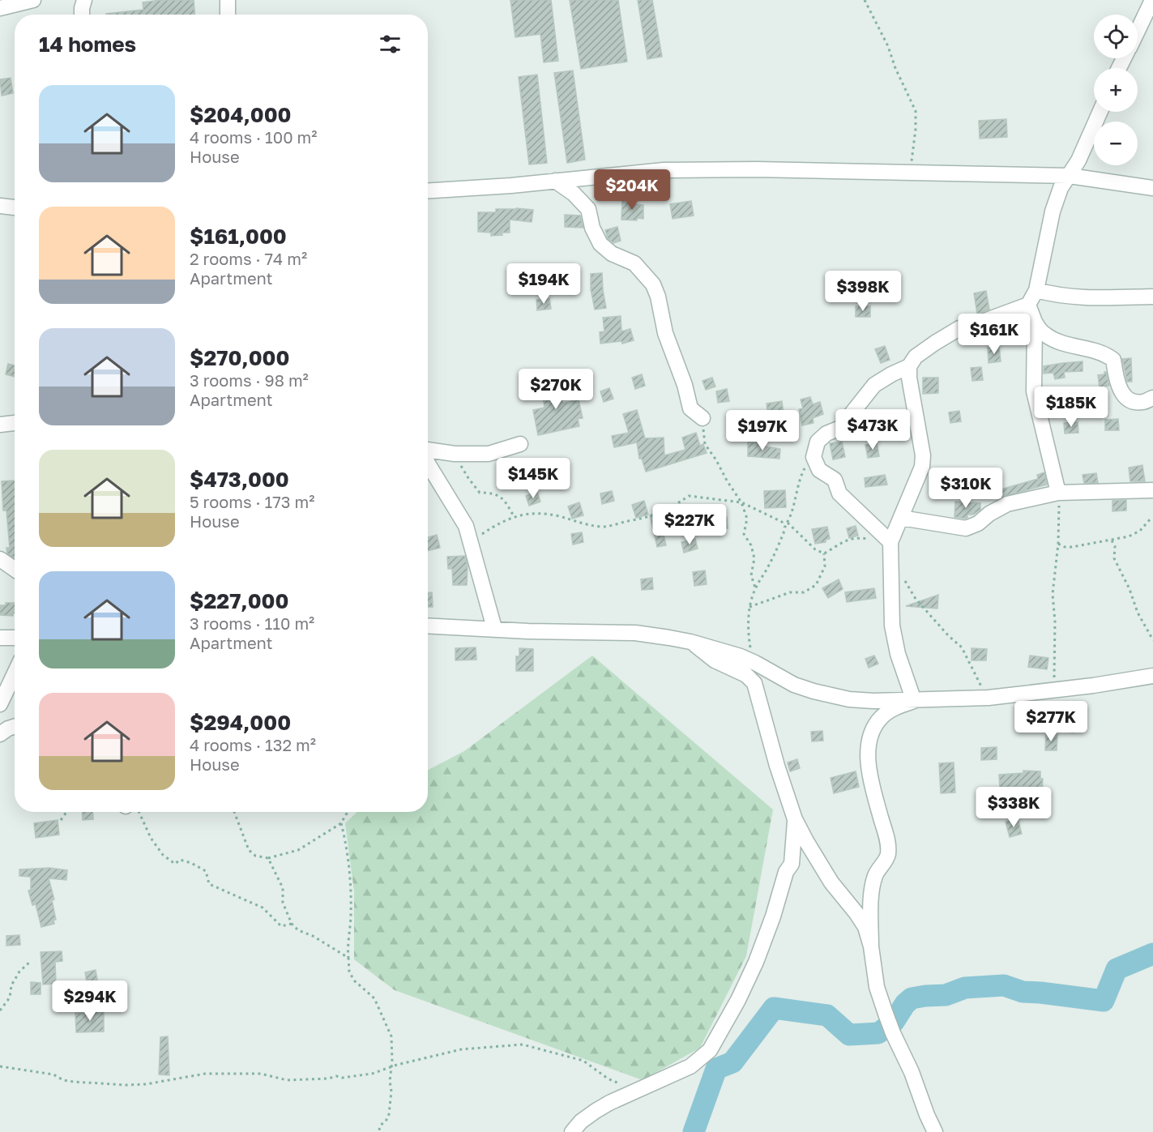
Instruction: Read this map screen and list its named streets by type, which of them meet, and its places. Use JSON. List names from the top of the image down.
{
  "page": {
    "map_buttons": ["+", "−"],
    "heading": "14 homes",
    "list": [
      {
        "name": "$204,000",
        "note": "4 rooms · 100 m² · House"
      },
      {
        "name": "$161,000",
        "note": "2 rooms · 74 m² · Apartment"
      },
      {
        "name": "$270,000",
        "note": "3 rooms · 98 m² · Apartment"
      },
      {
        "name": "$473,000",
        "note": "5 rooms · 173 m² · House"
      },
      {
        "name": "$227,000",
        "note": "3 rooms · 110 m² · Apartment"
      },
      {
        "name": "$294,000",
        "note": "4 rooms · 132 m² · House"
      }
    ],
    "price": [
      "$204K",
      "$194K",
      "$398K",
      "$161K",
      "$270K",
      "$185K",
      "$473K",
      "$197K",
      "$145K",
      "$310K",
      "$227K",
      "$277K",
      "$338K",
      "$294K"
    ]
  }
}
